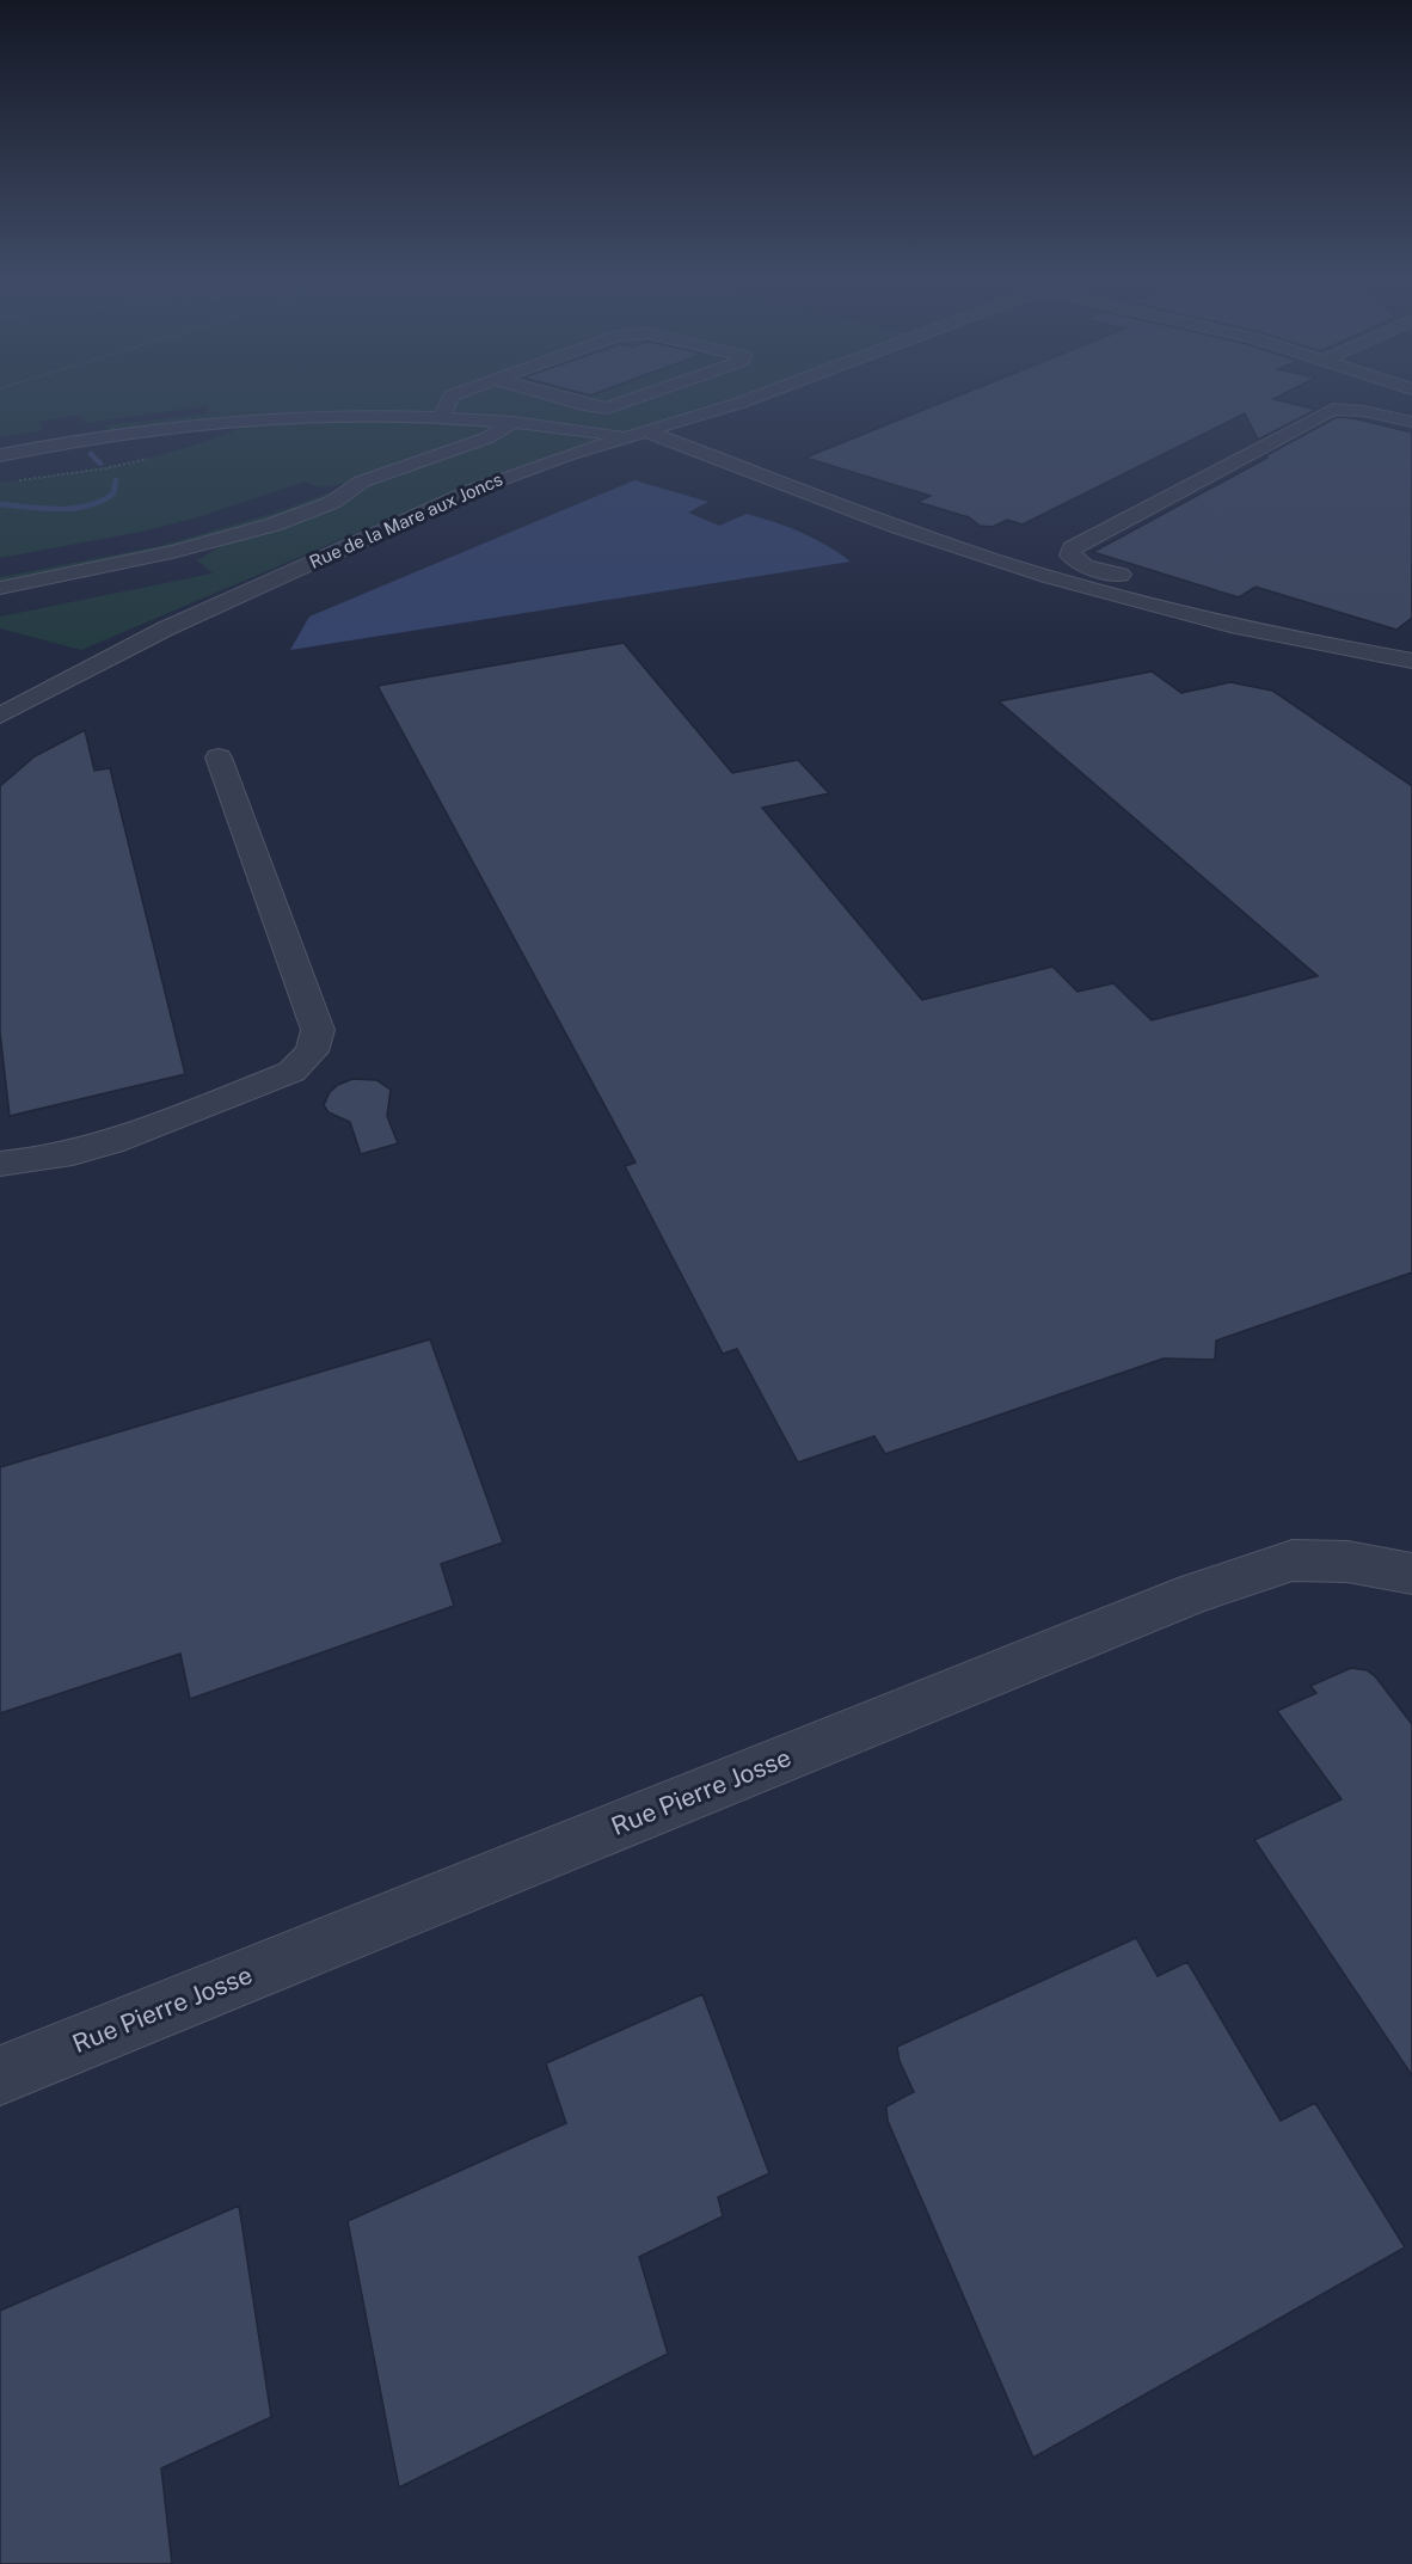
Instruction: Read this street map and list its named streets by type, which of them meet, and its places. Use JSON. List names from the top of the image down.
{
  "streets": {
    "street": ["Rue de la Mare aux Joncs", "Rue Pierre Josse"]
  }
}
